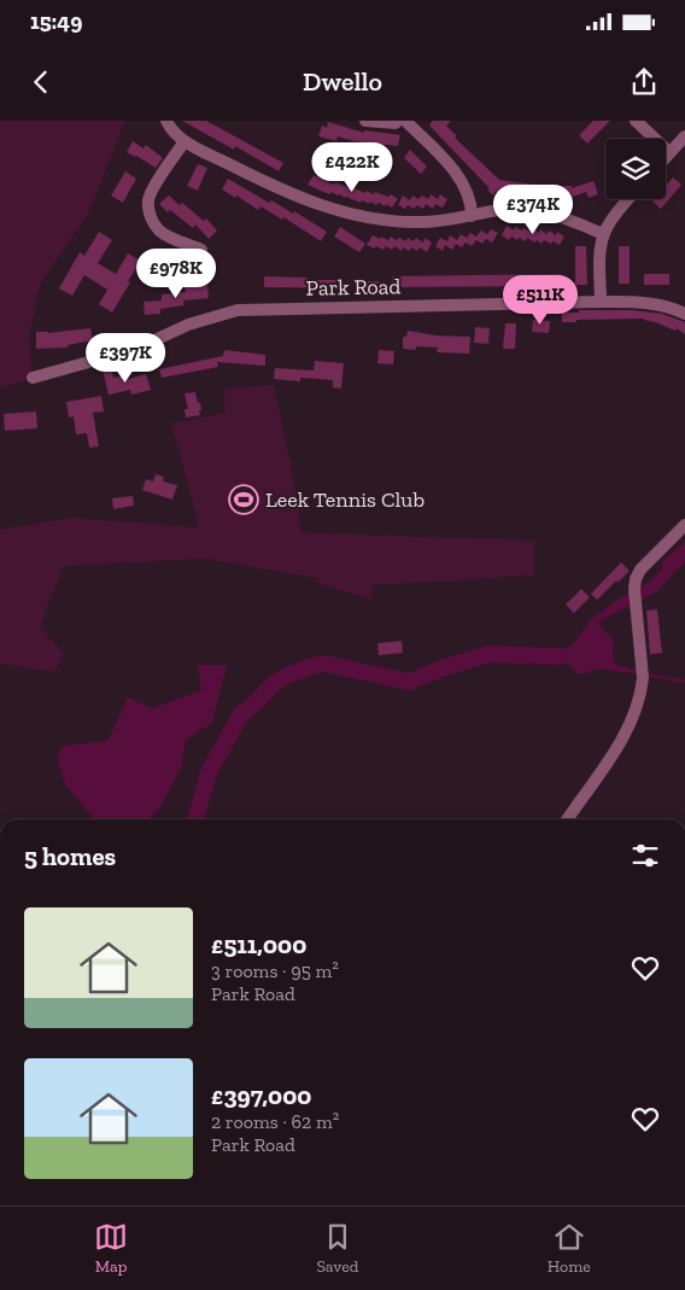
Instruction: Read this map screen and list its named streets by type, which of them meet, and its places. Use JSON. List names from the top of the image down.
{
  "streets": {
    "street": ["Park Road"]
  },
  "places": {
    "sports": ["Leek Tennis Club"]
  },
  "page": {
    "status": "15:49",
    "header": "Dwello",
    "price": [
      "£422K",
      "£374K",
      "£978K",
      "£511K",
      "£397K"
    ],
    "heading": "5 homes",
    "list": [
      {
        "name": "£511,000",
        "note": "3 rooms · 95 m² · Park Road"
      },
      {
        "name": "£397,000",
        "note": "2 rooms · 62 m² · Park Road"
      }
    ],
    "tabs": ["Map", "Saved", "Home"]
  }
}
